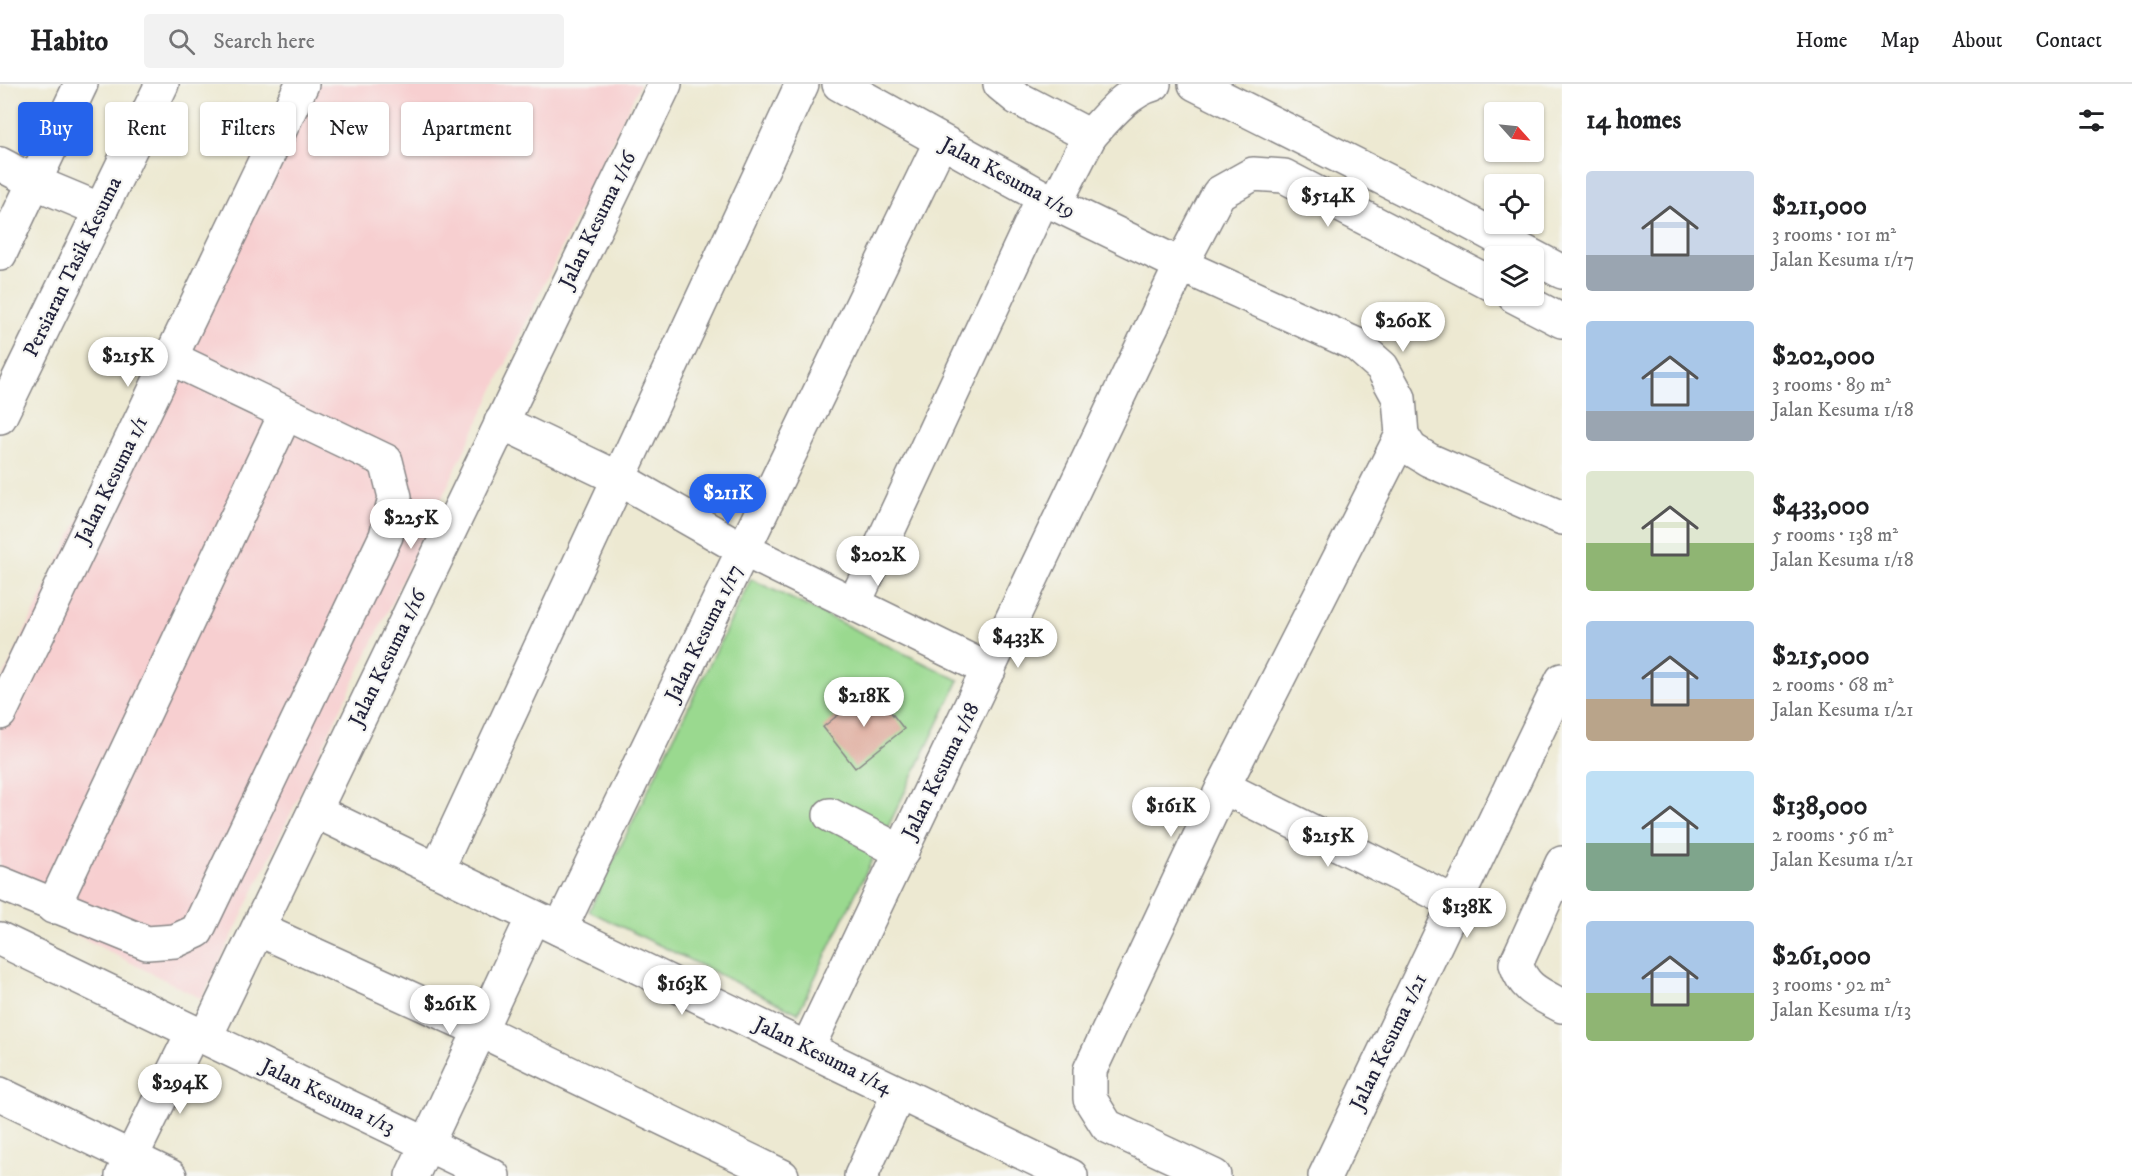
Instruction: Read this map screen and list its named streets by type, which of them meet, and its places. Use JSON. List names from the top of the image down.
{
  "streets": {
    "street": [
      "Jalan Kesuma 1/19",
      "Jalan Kesuma 1/16",
      "Persiaran Tasik Kesuma",
      "Jalan Kesuma 1/1",
      "Jalan Kesuma 1/17",
      "Jalan Kesuma 1/18",
      "Jalan Kesuma 1/21",
      "Jalan Kesuma 1/14",
      "Jalan Kesuma 1/13"
    ]
  },
  "crossings": [
    ["Jalan Kesuma 1/19", "Jalan Kesuma 1/17"],
    ["Jalan Kesuma 1/19", "Jalan Kesuma 1/18"],
    ["Jalan Kesuma 1/16", "Jalan Kesuma 1/14"],
    ["Jalan Kesuma 1/16", "Jalan Kesuma 1/13"],
    ["Jalan Kesuma 1/17", "Jalan Kesuma 1/14"],
    ["Jalan Kesuma 1/17", "Jalan Kesuma 1/13"],
    ["Jalan Kesuma 1/18", "Jalan Kesuma 1/14"]
  ],
  "north": "bottom right",
  "page": {
    "header": "Habito",
    "search": "Search here",
    "nav": [
      "Home",
      "Map",
      "About",
      "Contact"
    ],
    "heading": "14 homes",
    "chip": [
      "Buy",
      "Rent",
      "Filters",
      "New",
      "Apartment"
    ],
    "list": [
      {
        "name": "$211,000",
        "note": "3 rooms · 101 m² · Jalan Kesuma 1/17"
      },
      {
        "name": "$202,000",
        "note": "3 rooms · 89 m² · Jalan Kesuma 1/18"
      },
      {
        "name": "$433,000",
        "note": "5 rooms · 138 m² · Jalan Kesuma 1/18"
      },
      {
        "name": "$215,000",
        "note": "2 rooms · 68 m² · Jalan Kesuma 1/21"
      },
      {
        "name": "$138,000",
        "note": "2 rooms · 56 m² · Jalan Kesuma 1/21"
      },
      {
        "name": "$261,000",
        "note": "3 rooms · 92 m² · Jalan Kesuma 1/13"
      }
    ],
    "price": [
      "$514K",
      "$260K",
      "$215K",
      "$211K",
      "$225K",
      "$202K",
      "$433K",
      "$218K",
      "$161K",
      "$215K",
      "$138K",
      "$163K",
      "$261K",
      "$294K"
    ]
  }
}
